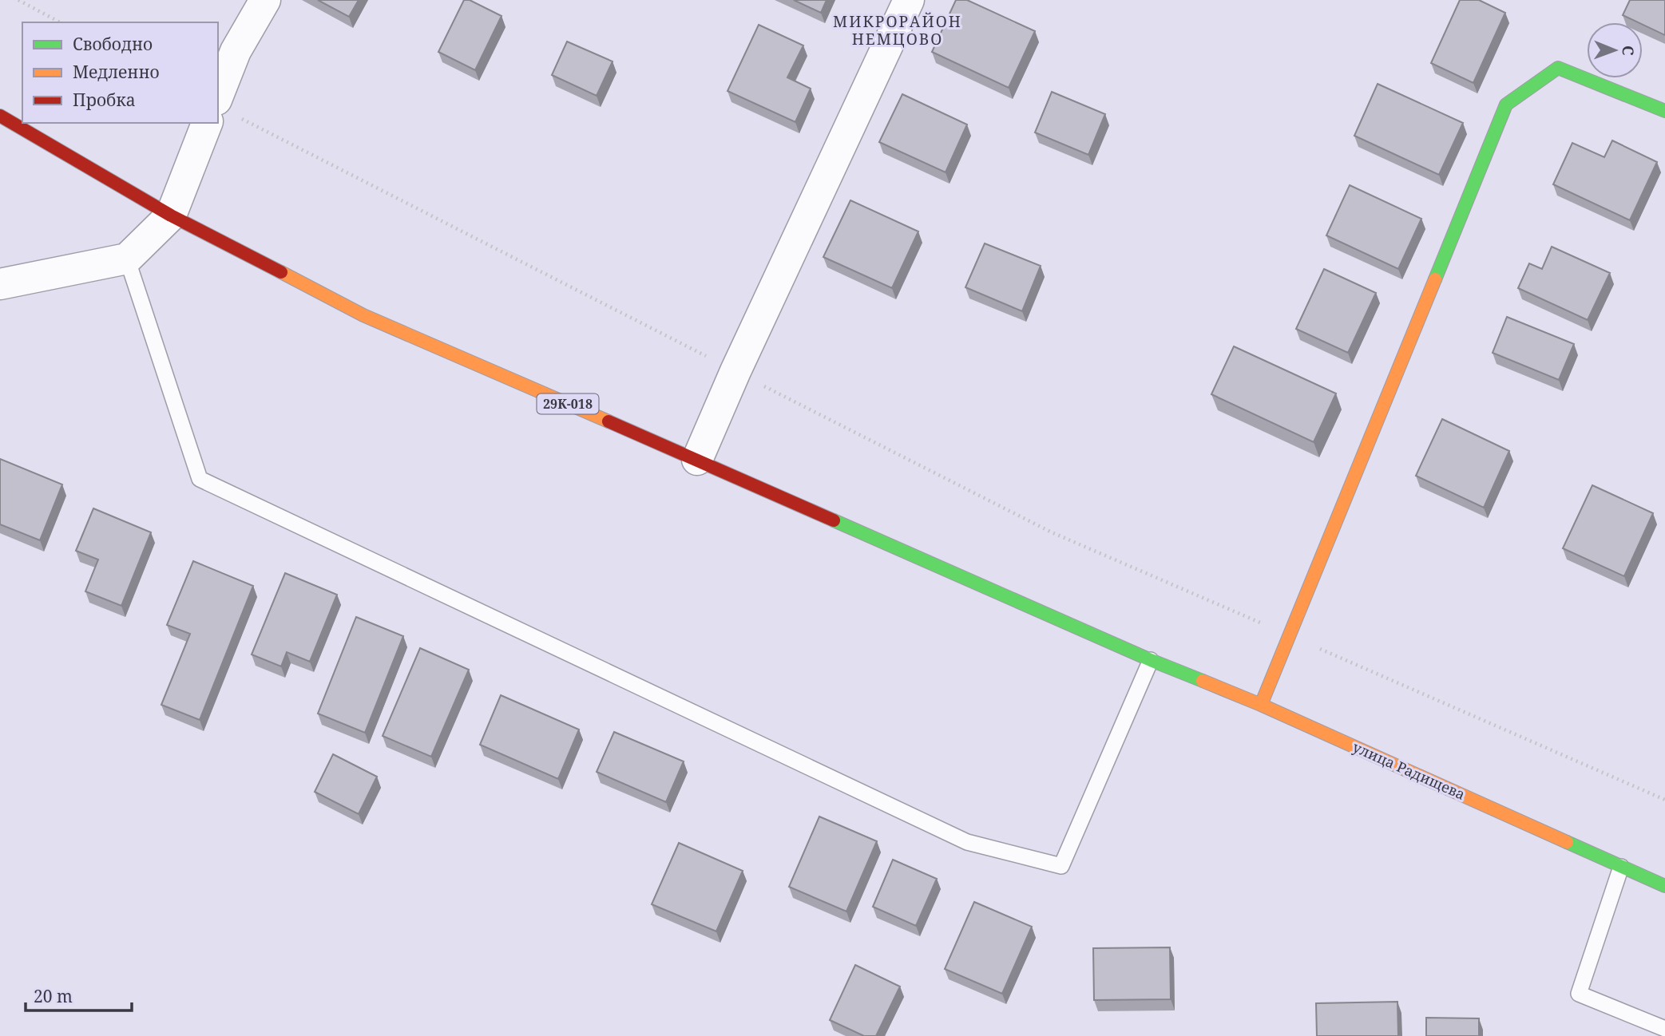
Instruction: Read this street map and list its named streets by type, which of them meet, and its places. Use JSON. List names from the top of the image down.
{
  "streets": {
    "main road": ["29К-018", "улица Радищева"]
  },
  "crossings": [
    ["29К-018", "улица Радищева"]
  ],
  "districts": ["МИКРОРАЙОН НЕМЦОВО"],
  "legend": ["Свободно", "Медленно", "Пробка"],
  "scale_bar": "20 m",
  "north": "right"
}
